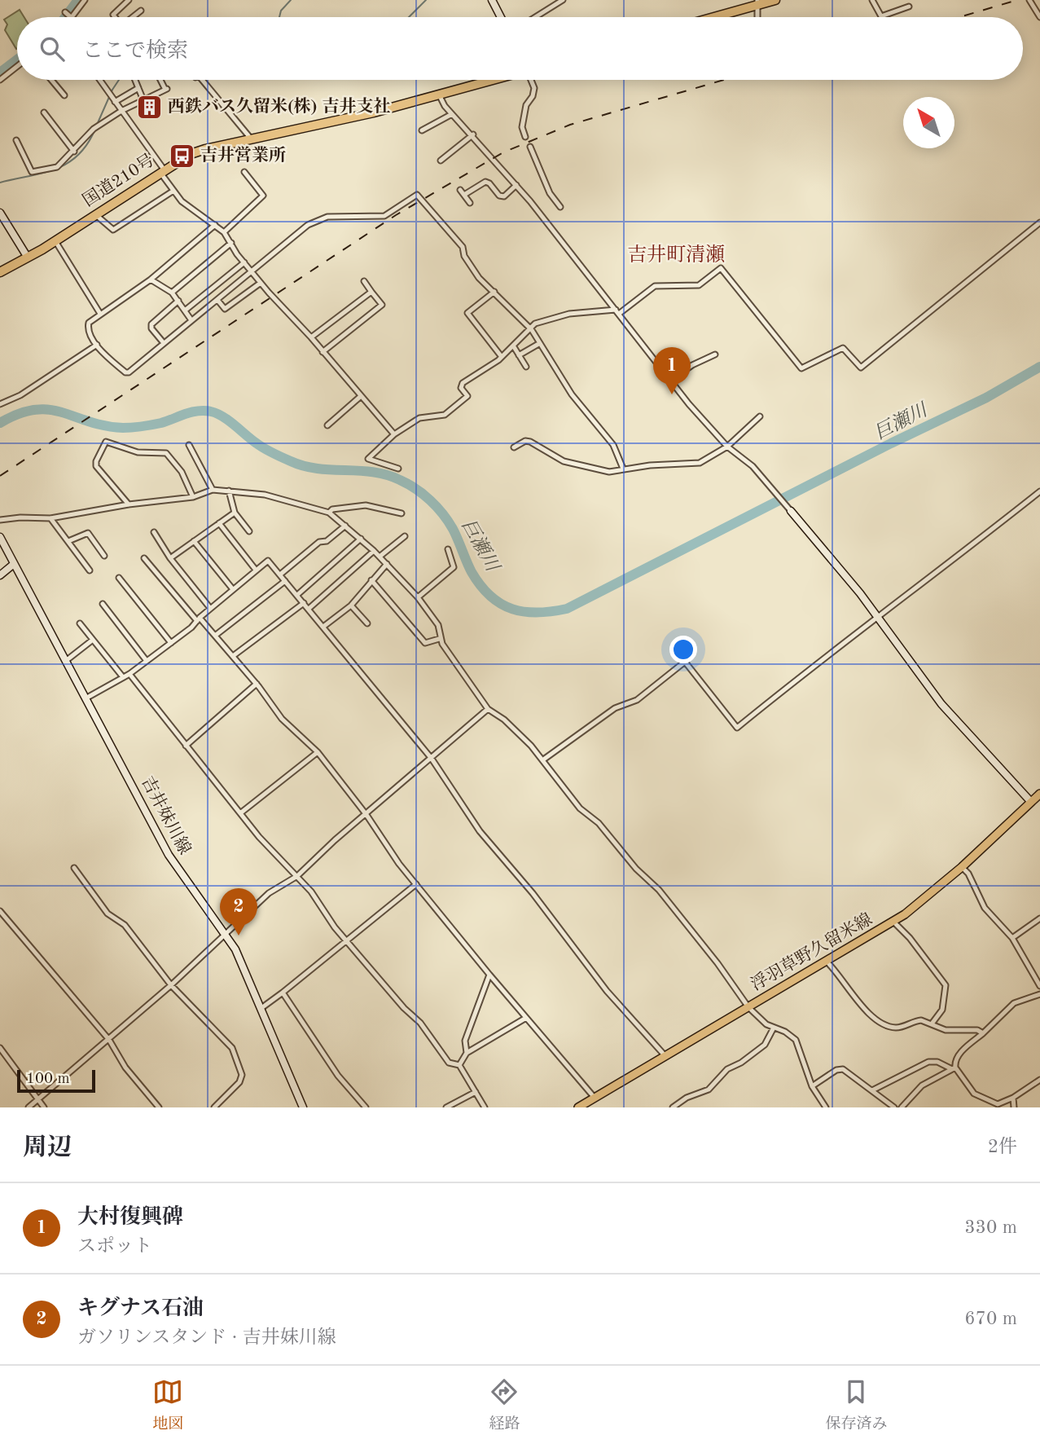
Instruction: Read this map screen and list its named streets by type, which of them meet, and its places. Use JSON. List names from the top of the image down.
{
  "streets": {
    "highway": ["国道210号"],
    "main road": ["吉井妹川線", "浮羽草野久留米線"]
  },
  "districts": ["吉井町清瀬"],
  "water": ["巨瀬川"],
  "places": {
    "building": ["西鉄バス久留米(株) 吉井支社"],
    "bus stop": ["吉井営業所"]
  },
  "scale_bar": "100 m",
  "north": "top left",
  "page": {
    "search": "ここで検索",
    "pins": ["1", "2"],
    "scale": "100 m",
    "heading": ["周辺", "2件"],
    "list": [
      {
        "mark": "1",
        "name": "大村復興碑",
        "note": "スポット",
        "value": "330 m"
      },
      {
        "mark": "2",
        "name": "キグナス石油",
        "note": "ガソリンスタンド · 吉井妹川線",
        "value": "670 m"
      }
    ],
    "nav": ["地図", "経路", "保存済み"]
  }
}
